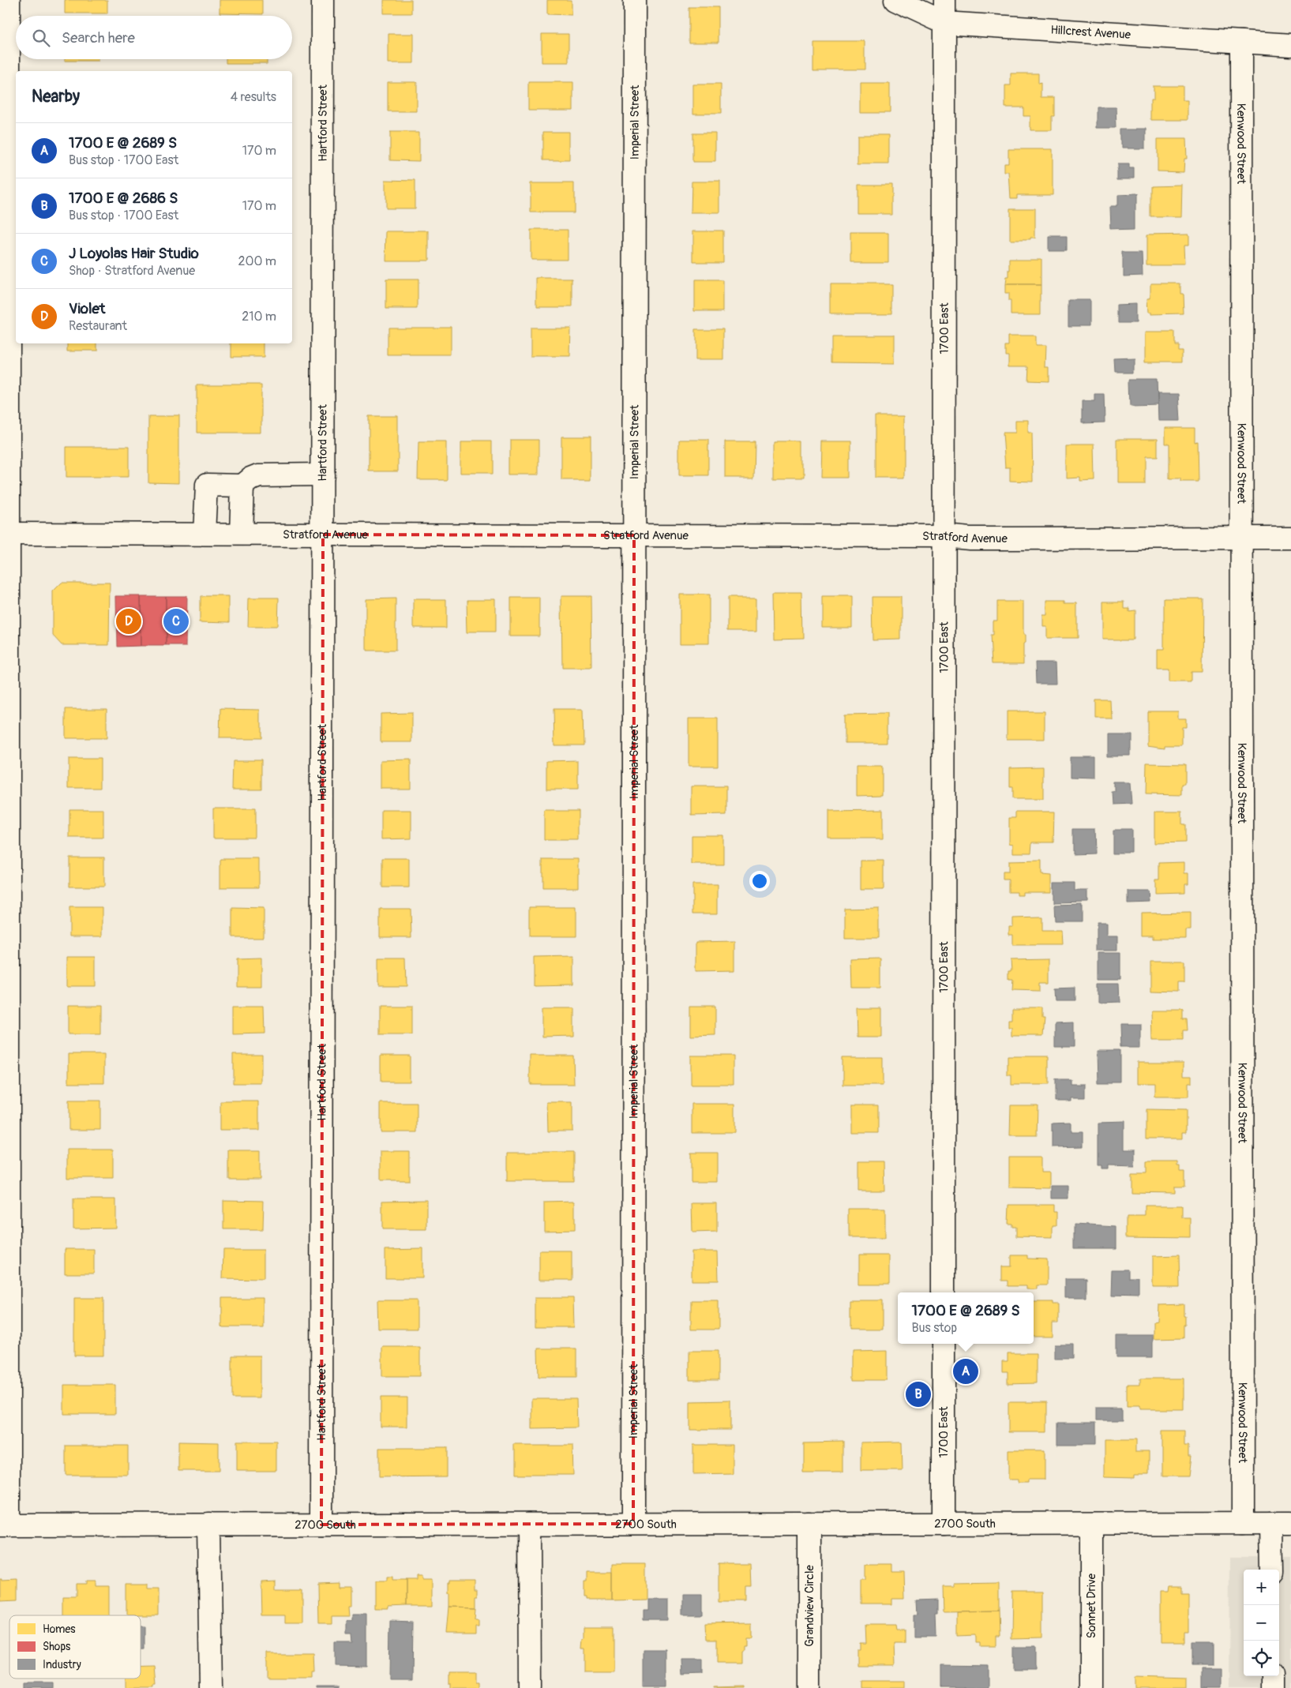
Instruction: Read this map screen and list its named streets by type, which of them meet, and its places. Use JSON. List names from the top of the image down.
{
  "streets": {
    "street": [
      "Hillcrest Avenue",
      "Imperial Street",
      "Hartford Street",
      "Kenwood Street",
      "1700 East",
      "Stratford Avenue",
      "2700 South",
      "Grandview Circle",
      "Sonnet Drive"
    ]
  },
  "crossings": [
    ["Hillcrest Avenue", "Kenwood Street"],
    ["Hillcrest Avenue", "1700 East"],
    ["Imperial Street", "Stratford Avenue"],
    ["Imperial Street", "2700 South"],
    ["Hartford Street", "Stratford Avenue"],
    ["Hartford Street", "2700 South"],
    ["Kenwood Street", "Stratford Avenue"],
    ["Kenwood Street", "2700 South"],
    ["1700 East", "Stratford Avenue"],
    ["1700 East", "2700 South"],
    ["2700 South", "Grandview Circle"],
    ["2700 South", "Sonnet Drive"]
  ],
  "legend": ["Homes", "Shops", "Industry"],
  "page": {
    "search": "Search here",
    "heading": ["Nearby", "4 results"],
    "list": [
      {
        "mark": "A",
        "name": "1700 E @ 2689 S",
        "note": "Bus stop · 1700 East",
        "value": "170 m"
      },
      {
        "mark": "B",
        "name": "1700 E @ 2686 S",
        "note": "Bus stop · 1700 East",
        "value": "170 m"
      },
      {
        "mark": "C",
        "name": "J Loyolas Hair Studio",
        "note": "Shop · Stratford Avenue",
        "value": "200 m"
      },
      {
        "mark": "D",
        "name": "Violet",
        "note": "Restaurant",
        "value": "210 m"
      }
    ],
    "pins": [
      "C",
      "D",
      "A",
      "B"
    ],
    "popup": ["1700 E @ 2689 S", "Bus stop"],
    "map_buttons": ["+", "−"]
  }
}
